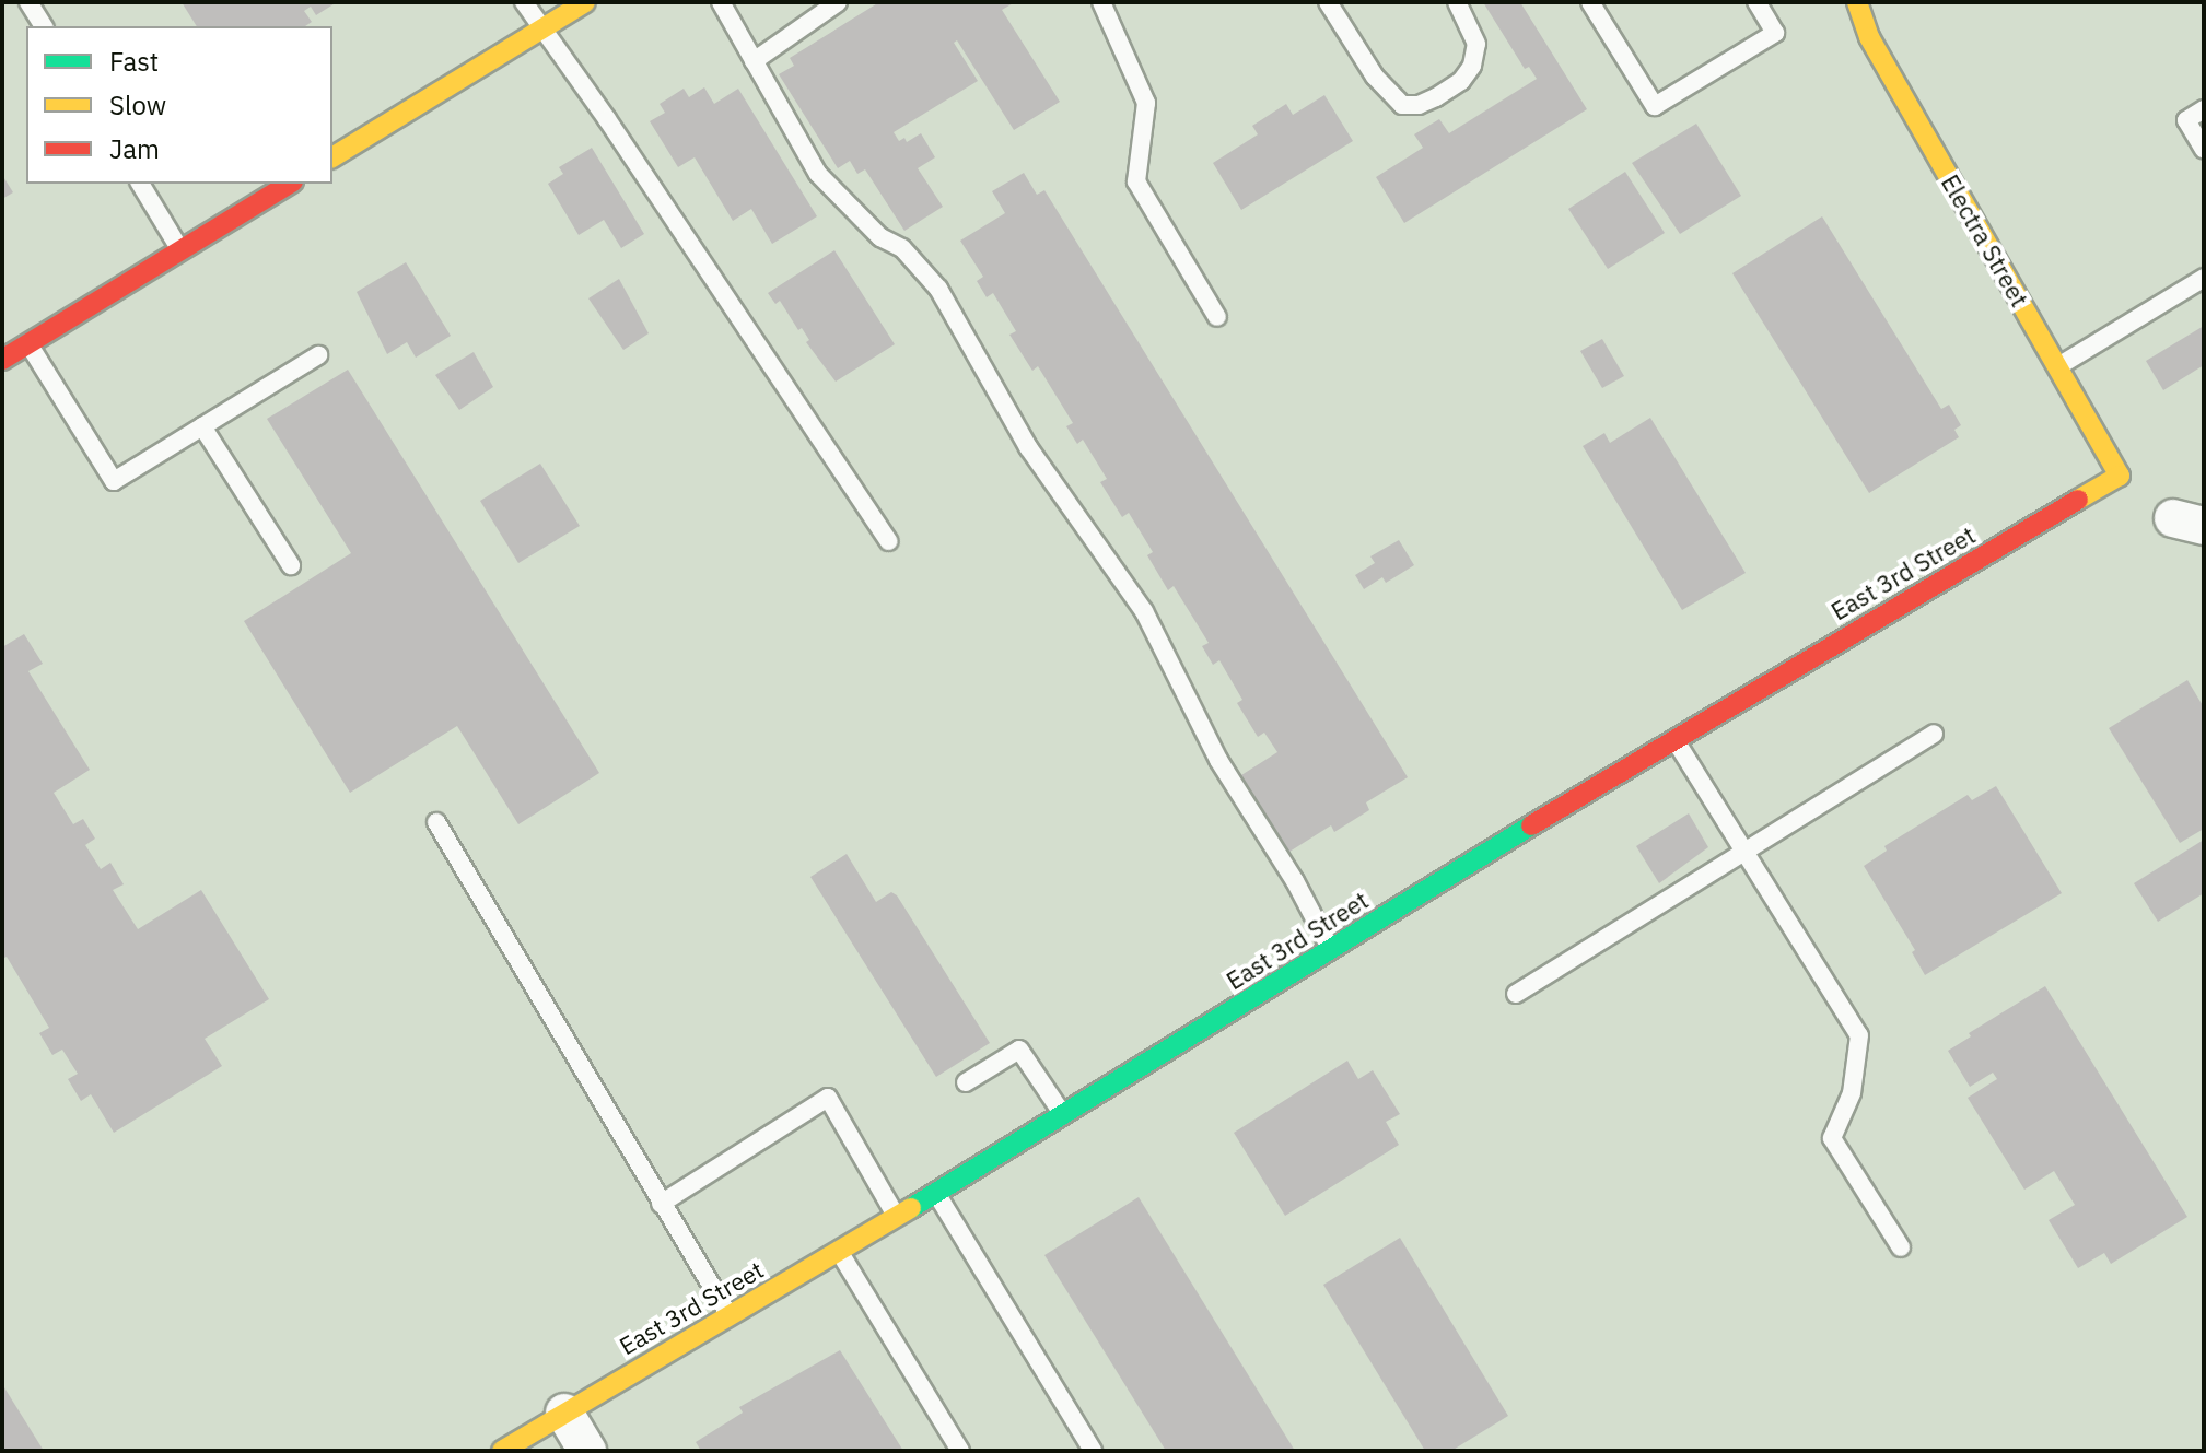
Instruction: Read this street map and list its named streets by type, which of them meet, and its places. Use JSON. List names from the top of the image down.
{
  "streets": {
    "street": ["Electra Street", "East 3rd Street"]
  },
  "crossings": [
    ["Electra Street", "East 3rd Street"]
  ],
  "legend": ["Fast", "Slow", "Jam"]
}
